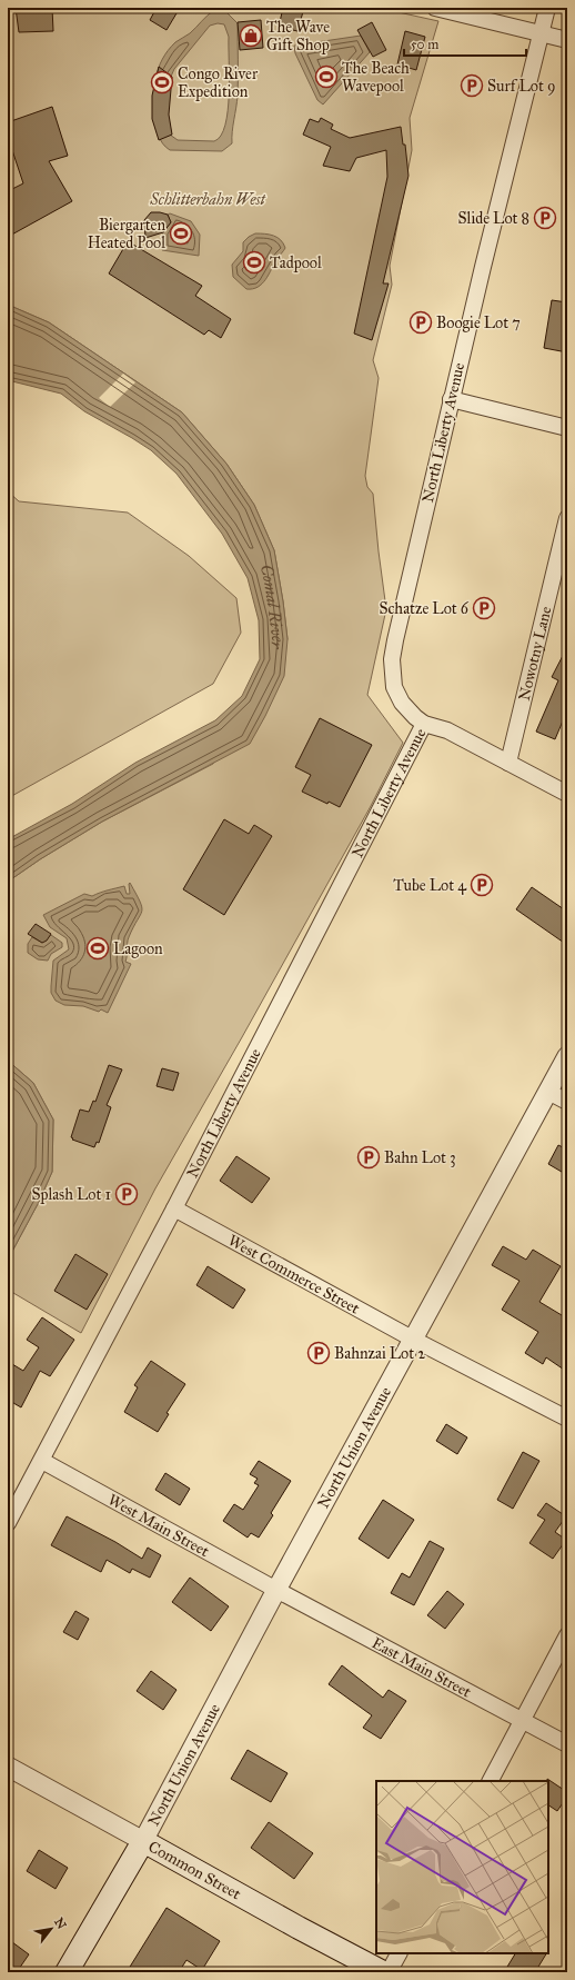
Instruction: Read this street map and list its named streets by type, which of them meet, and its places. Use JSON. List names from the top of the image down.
{
  "streets": {
    "main road": ["Common Street"],
    "street": [
      "North Liberty Avenue",
      "Nowotny Lane",
      "West Commerce Street",
      "North Union Avenue",
      "West Main Street",
      "East Main Street"
    ]
  },
  "crossings": [
    ["North Liberty Avenue", "West Commerce Street"],
    ["North Liberty Avenue", "West Main Street"],
    ["West Commerce Street", "North Union Avenue"],
    ["North Union Avenue", "West Main Street"],
    ["North Union Avenue", "East Main Street"],
    ["North Union Avenue", "Common Street"],
    ["West Main Street", "East Main Street"]
  ],
  "water": ["Comal River"],
  "parks": ["Schlitterbahn West"],
  "places": {
    "shop": ["The Wave Gift Shop"],
    "sports": [
      "The Beach Wavepool",
      "Congo River Expedition",
      "Biergarten Heated Pool",
      "Tadpool",
      "Lagoon"
    ],
    "parking": [
      "Surf Lot 9",
      "Slide Lot 8",
      "Boogie Lot 7",
      "Schatze Lot 6",
      "Tube Lot 4",
      "Bahn Lot 3",
      "Splash Lot 1",
      "Bahnzai Lot 2"
    ]
  },
  "scale_bar": "50 m",
  "north": "top right"
}
